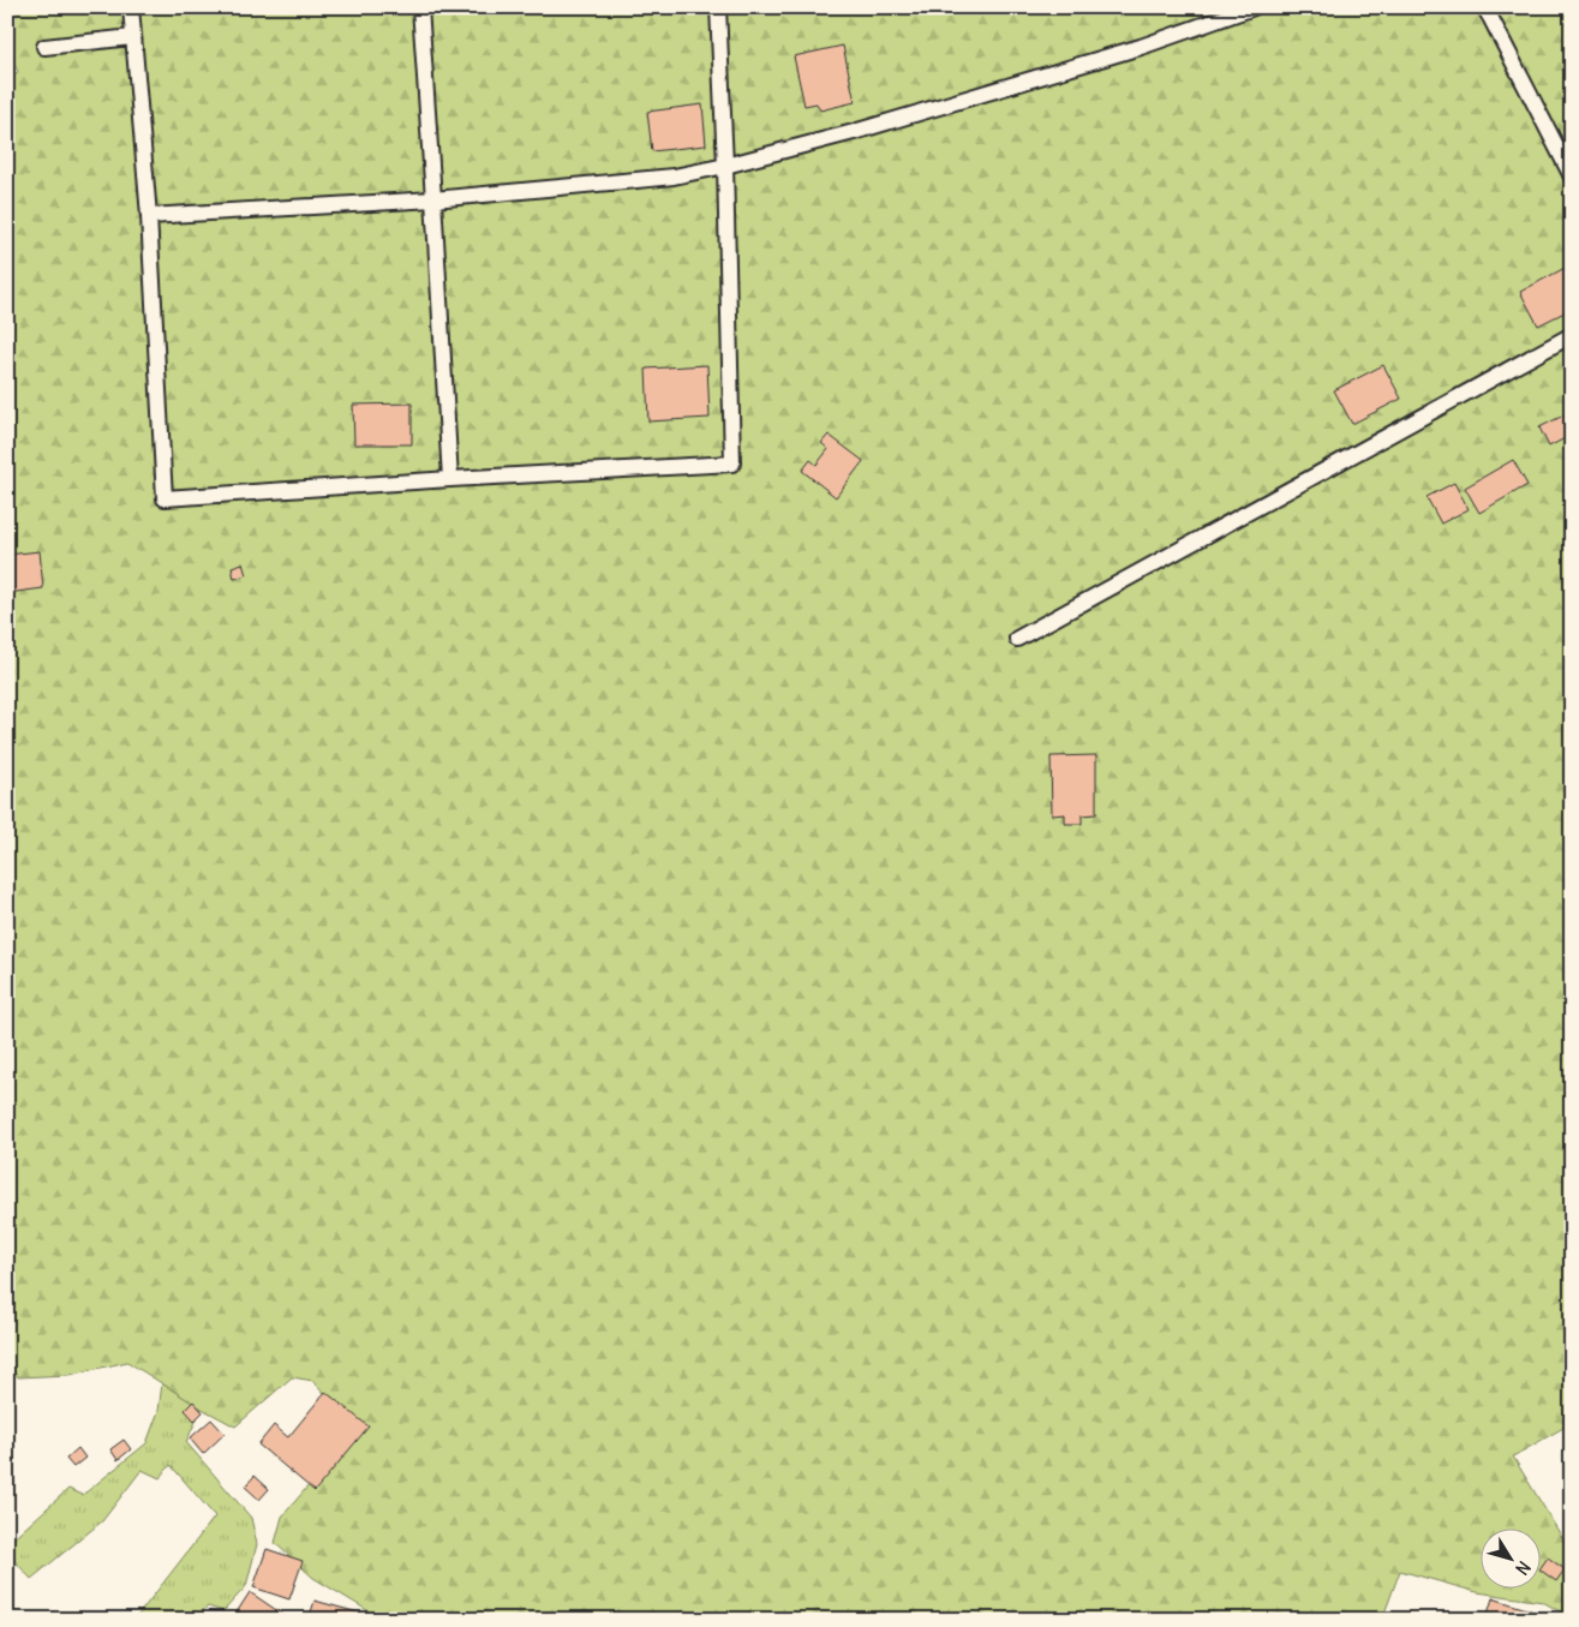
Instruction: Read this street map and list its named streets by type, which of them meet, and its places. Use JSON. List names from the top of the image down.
{
  "north": "bottom right"
}
